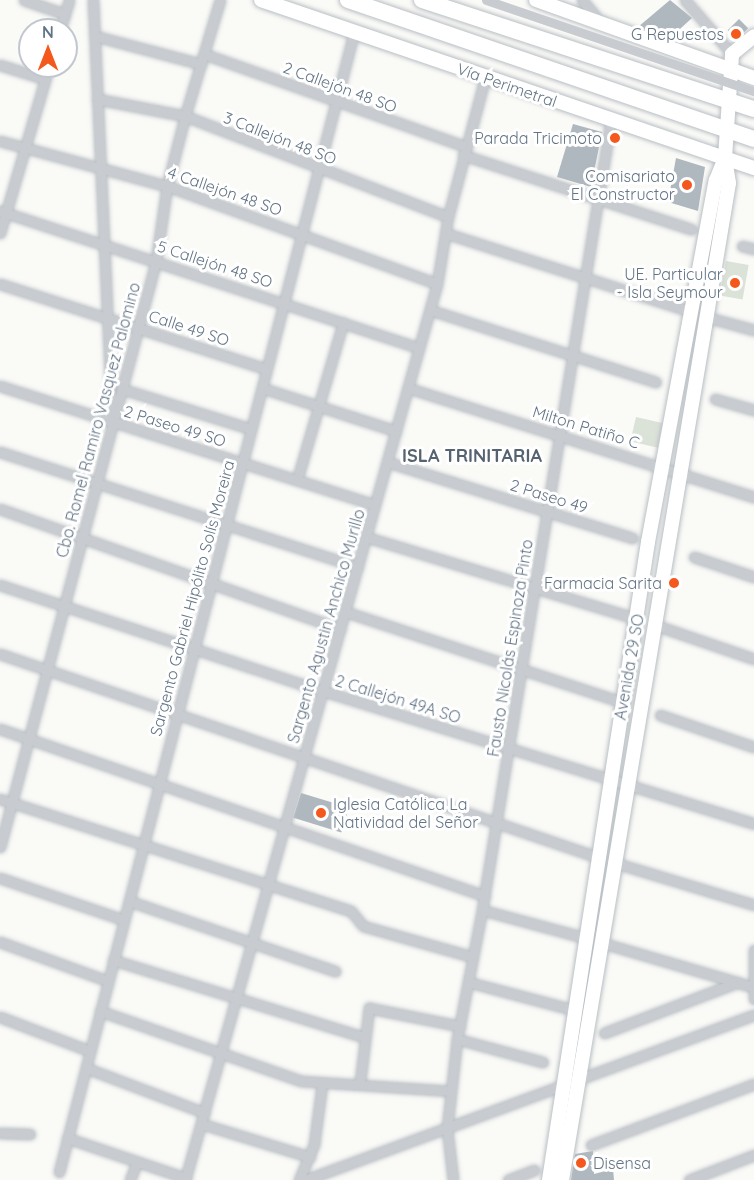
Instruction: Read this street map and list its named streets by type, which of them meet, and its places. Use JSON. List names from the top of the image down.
{
  "streets": {
    "highway": ["Vía Perimetral"],
    "street": [
      "2 Callejón 48 SO",
      "3 Callejón 48 SO",
      "4 Callejón 48 SO",
      "5 Callejón 48 SO",
      "Calle 49 SO",
      "Cbo. Romel Ramiro Vasquez Palomino",
      "2 Paseo 49 SO",
      "Milton Patiño C",
      "2 Paseo 49",
      "Sargento Gabriel Hipólito Solís Moreira",
      "Sargento Agustin Anchico Murillo",
      "Fausto Nicolás Espinoza Pinto",
      "Avenida 29 SO",
      "2 Callejón 49A SO"
    ]
  },
  "crossings": [
    ["Vía Perimetral", "Sargento Gabriel Hipólito Solís Moreira"],
    ["Vía Perimetral", "Sargento Agustin Anchico Murillo"],
    ["Vía Perimetral", "Fausto Nicolás Espinoza Pinto"],
    ["Vía Perimetral", "Avenida 29 SO"],
    ["2 Callejón 48 SO", "Cbo. Romel Ramiro Vasquez Palomino"],
    ["2 Callejón 48 SO", "Sargento Gabriel Hipólito Solís Moreira"],
    ["2 Callejón 48 SO", "Sargento Agustin Anchico Murillo"],
    ["2 Callejón 48 SO", "Fausto Nicolás Espinoza Pinto"],
    ["3 Callejón 48 SO", "Cbo. Romel Ramiro Vasquez Palomino"],
    ["3 Callejón 48 SO", "Sargento Gabriel Hipólito Solís Moreira"],
    ["3 Callejón 48 SO", "Sargento Agustin Anchico Murillo"],
    ["4 Callejón 48 SO", "Cbo. Romel Ramiro Vasquez Palomino"],
    ["4 Callejón 48 SO", "Sargento Gabriel Hipólito Solís Moreira"],
    ["4 Callejón 48 SO", "Sargento Agustin Anchico Murillo"],
    ["5 Callejón 48 SO", "Cbo. Romel Ramiro Vasquez Palomino"],
    ["5 Callejón 48 SO", "Sargento Gabriel Hipólito Solís Moreira"],
    ["5 Callejón 48 SO", "Sargento Agustin Anchico Murillo"],
    ["Calle 49 SO", "Cbo. Romel Ramiro Vasquez Palomino"],
    ["Calle 49 SO", "Sargento Gabriel Hipólito Solís Moreira"],
    ["Cbo. Romel Ramiro Vasquez Palomino", "2 Paseo 49 SO"],
    ["Cbo. Romel Ramiro Vasquez Palomino", "2 Callejón 49A SO"],
    ["2 Paseo 49 SO", "Sargento Gabriel Hipólito Solís Moreira"],
    ["2 Paseo 49 SO", "Sargento Agustin Anchico Murillo"],
    ["Milton Patiño C", "Sargento Agustin Anchico Murillo"],
    ["Milton Patiño C", "Fausto Nicolás Espinoza Pinto"],
    ["Milton Patiño C", "Avenida 29 SO"],
    ["2 Paseo 49", "Sargento Agustin Anchico Murillo"],
    ["2 Paseo 49", "Fausto Nicolás Espinoza Pinto"],
    ["Sargento Gabriel Hipólito Solís Moreira", "2 Callejón 49A SO"],
    ["Sargento Agustin Anchico Murillo", "2 Callejón 49A SO"],
    ["Fausto Nicolás Espinoza Pinto", "2 Callejón 49A SO"],
    ["Avenida 29 SO", "2 Callejón 49A SO"]
  ],
  "districts": ["ISLA TRINITARIA"],
  "places": [
    "G Repuestos",
    "Parada Tricimoto",
    "Comisariato El Constructor",
    "UE. Particular - Isla Seymour",
    "Farmacia Sarita",
    "Iglesia Católica La Natividad del Señor",
    "Disensa"
  ],
  "north": "top"
}
